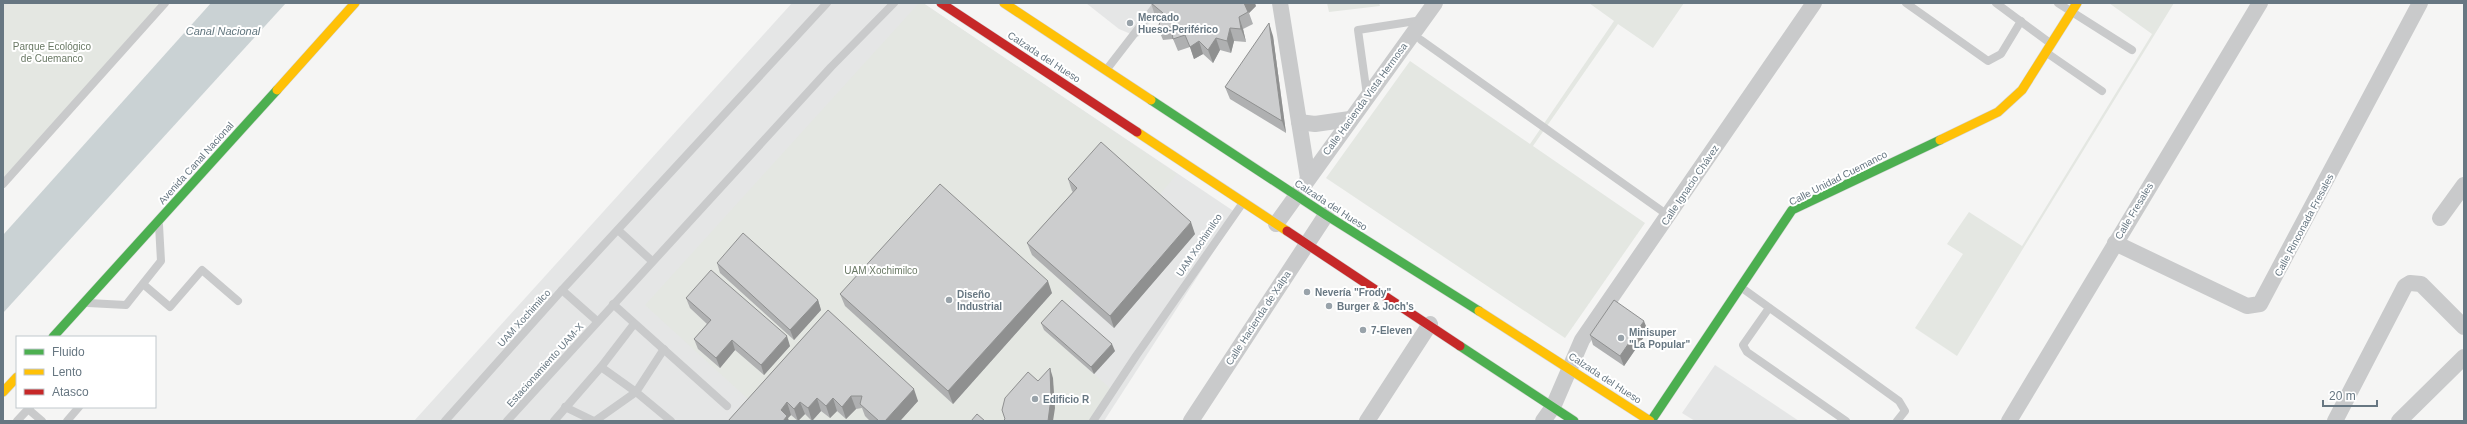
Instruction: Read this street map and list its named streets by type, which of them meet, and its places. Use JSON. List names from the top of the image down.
{
  "streets": {
    "main road": ["Calzada del Hueso", "Avenida Canal Nacional", "Calle Unidad Cuemanco"],
    "street": [
      "Calle Hacienda Vista Hermosa",
      "Calle Ignacio Chávez",
      "Calle Fresales",
      "Calle Rinconada Fresales",
      "Calle Hacienda de Xalpa"
    ],
    "lane": ["UAM Xochimilco", "Estacionamiento UAM-X"]
  },
  "crossings": [
    ["Calzada del Hueso", "Calle Hacienda Vista Hermosa"],
    ["Calzada del Hueso", "Calle Unidad Cuemanco"],
    ["Calzada del Hueso", "Calle Ignacio Chávez"],
    ["Calzada del Hueso", "UAM Xochimilco"],
    ["Calzada del Hueso", "Calle Hacienda de Xalpa"],
    ["Calle Fresales", "Calle Rinconada Fresales"],
    ["UAM Xochimilco", "Estacionamiento UAM-X"]
  ],
  "water": ["Canal Nacional"],
  "parks": ["Parque Ecológico de Cuemanco", "UAM Xochimilco"],
  "places": [
    "Mercado Hueso-Periférico",
    "Nevería \"Frody\"",
    "Diseño Industrial",
    "Burger & Joch's",
    "7-Eleven",
    "Minisuper \"La Popular\"",
    "Edificio R"
  ],
  "legend": ["Fluido", "Lento", "Atasco"],
  "scale_bar": "20 m"
}
